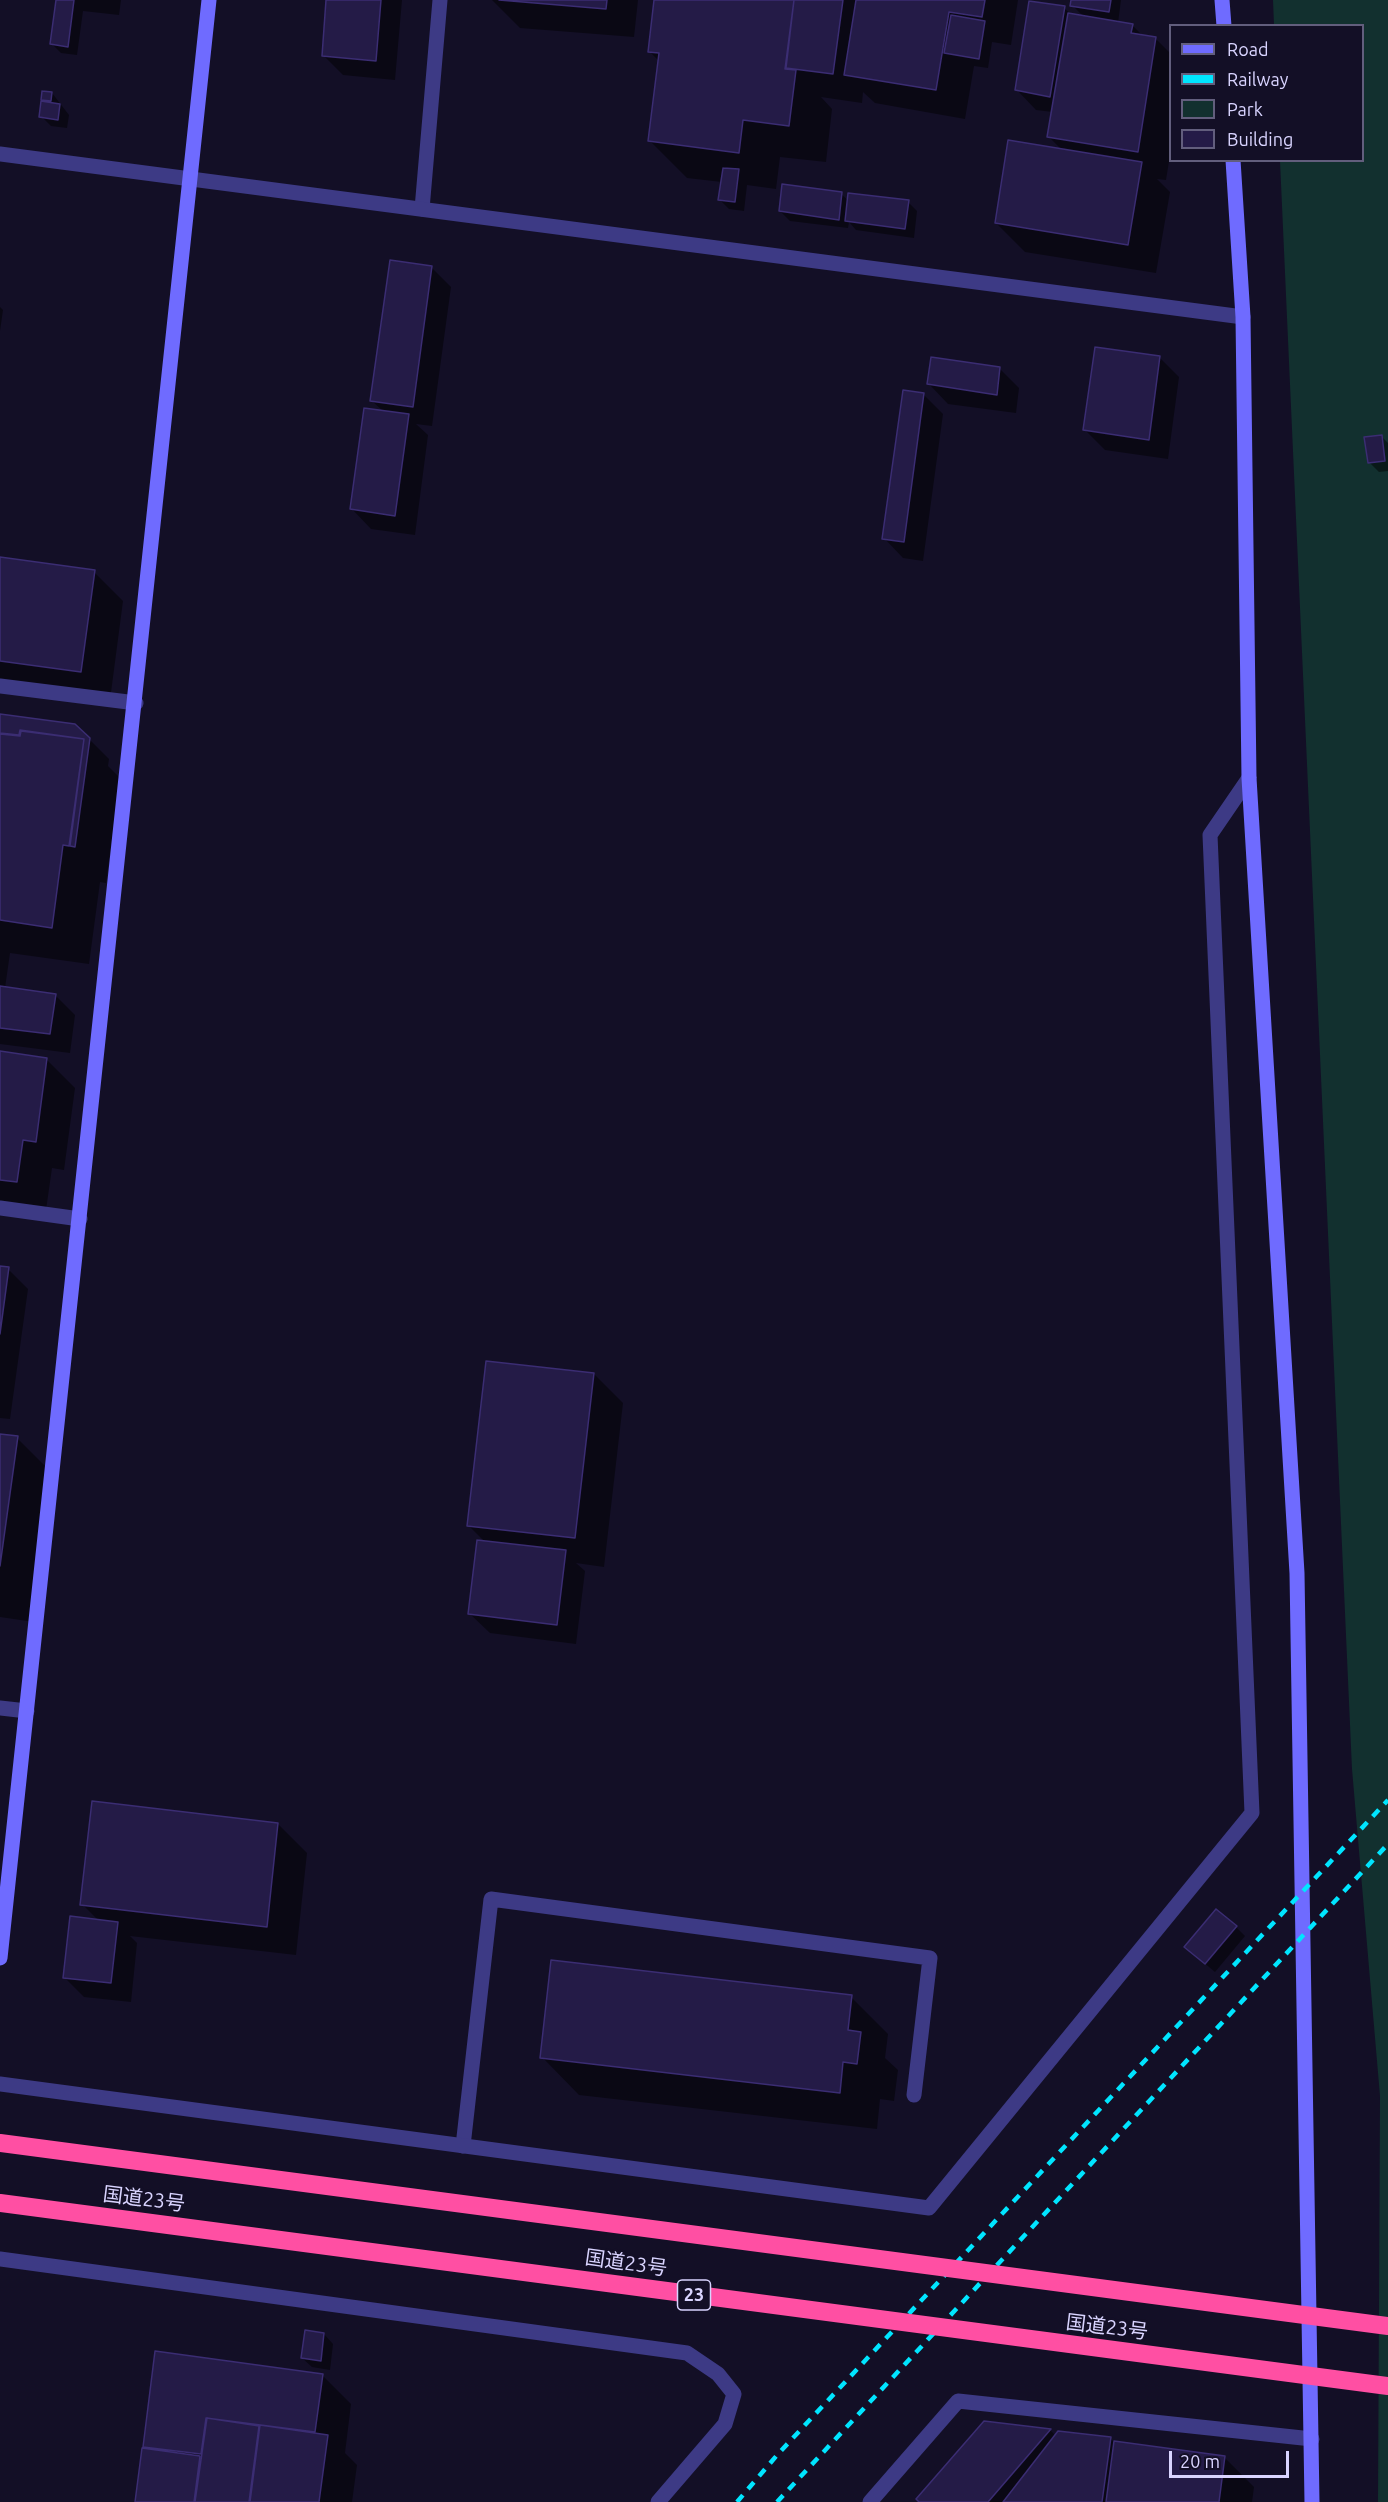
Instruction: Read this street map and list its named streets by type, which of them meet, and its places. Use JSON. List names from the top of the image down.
{
  "streets": {
    "highway": ["国道23号", "23"]
  },
  "legend": [
    "Road",
    "Railway",
    "Park",
    "Building"
  ],
  "scale_bar": "20 m"
}
